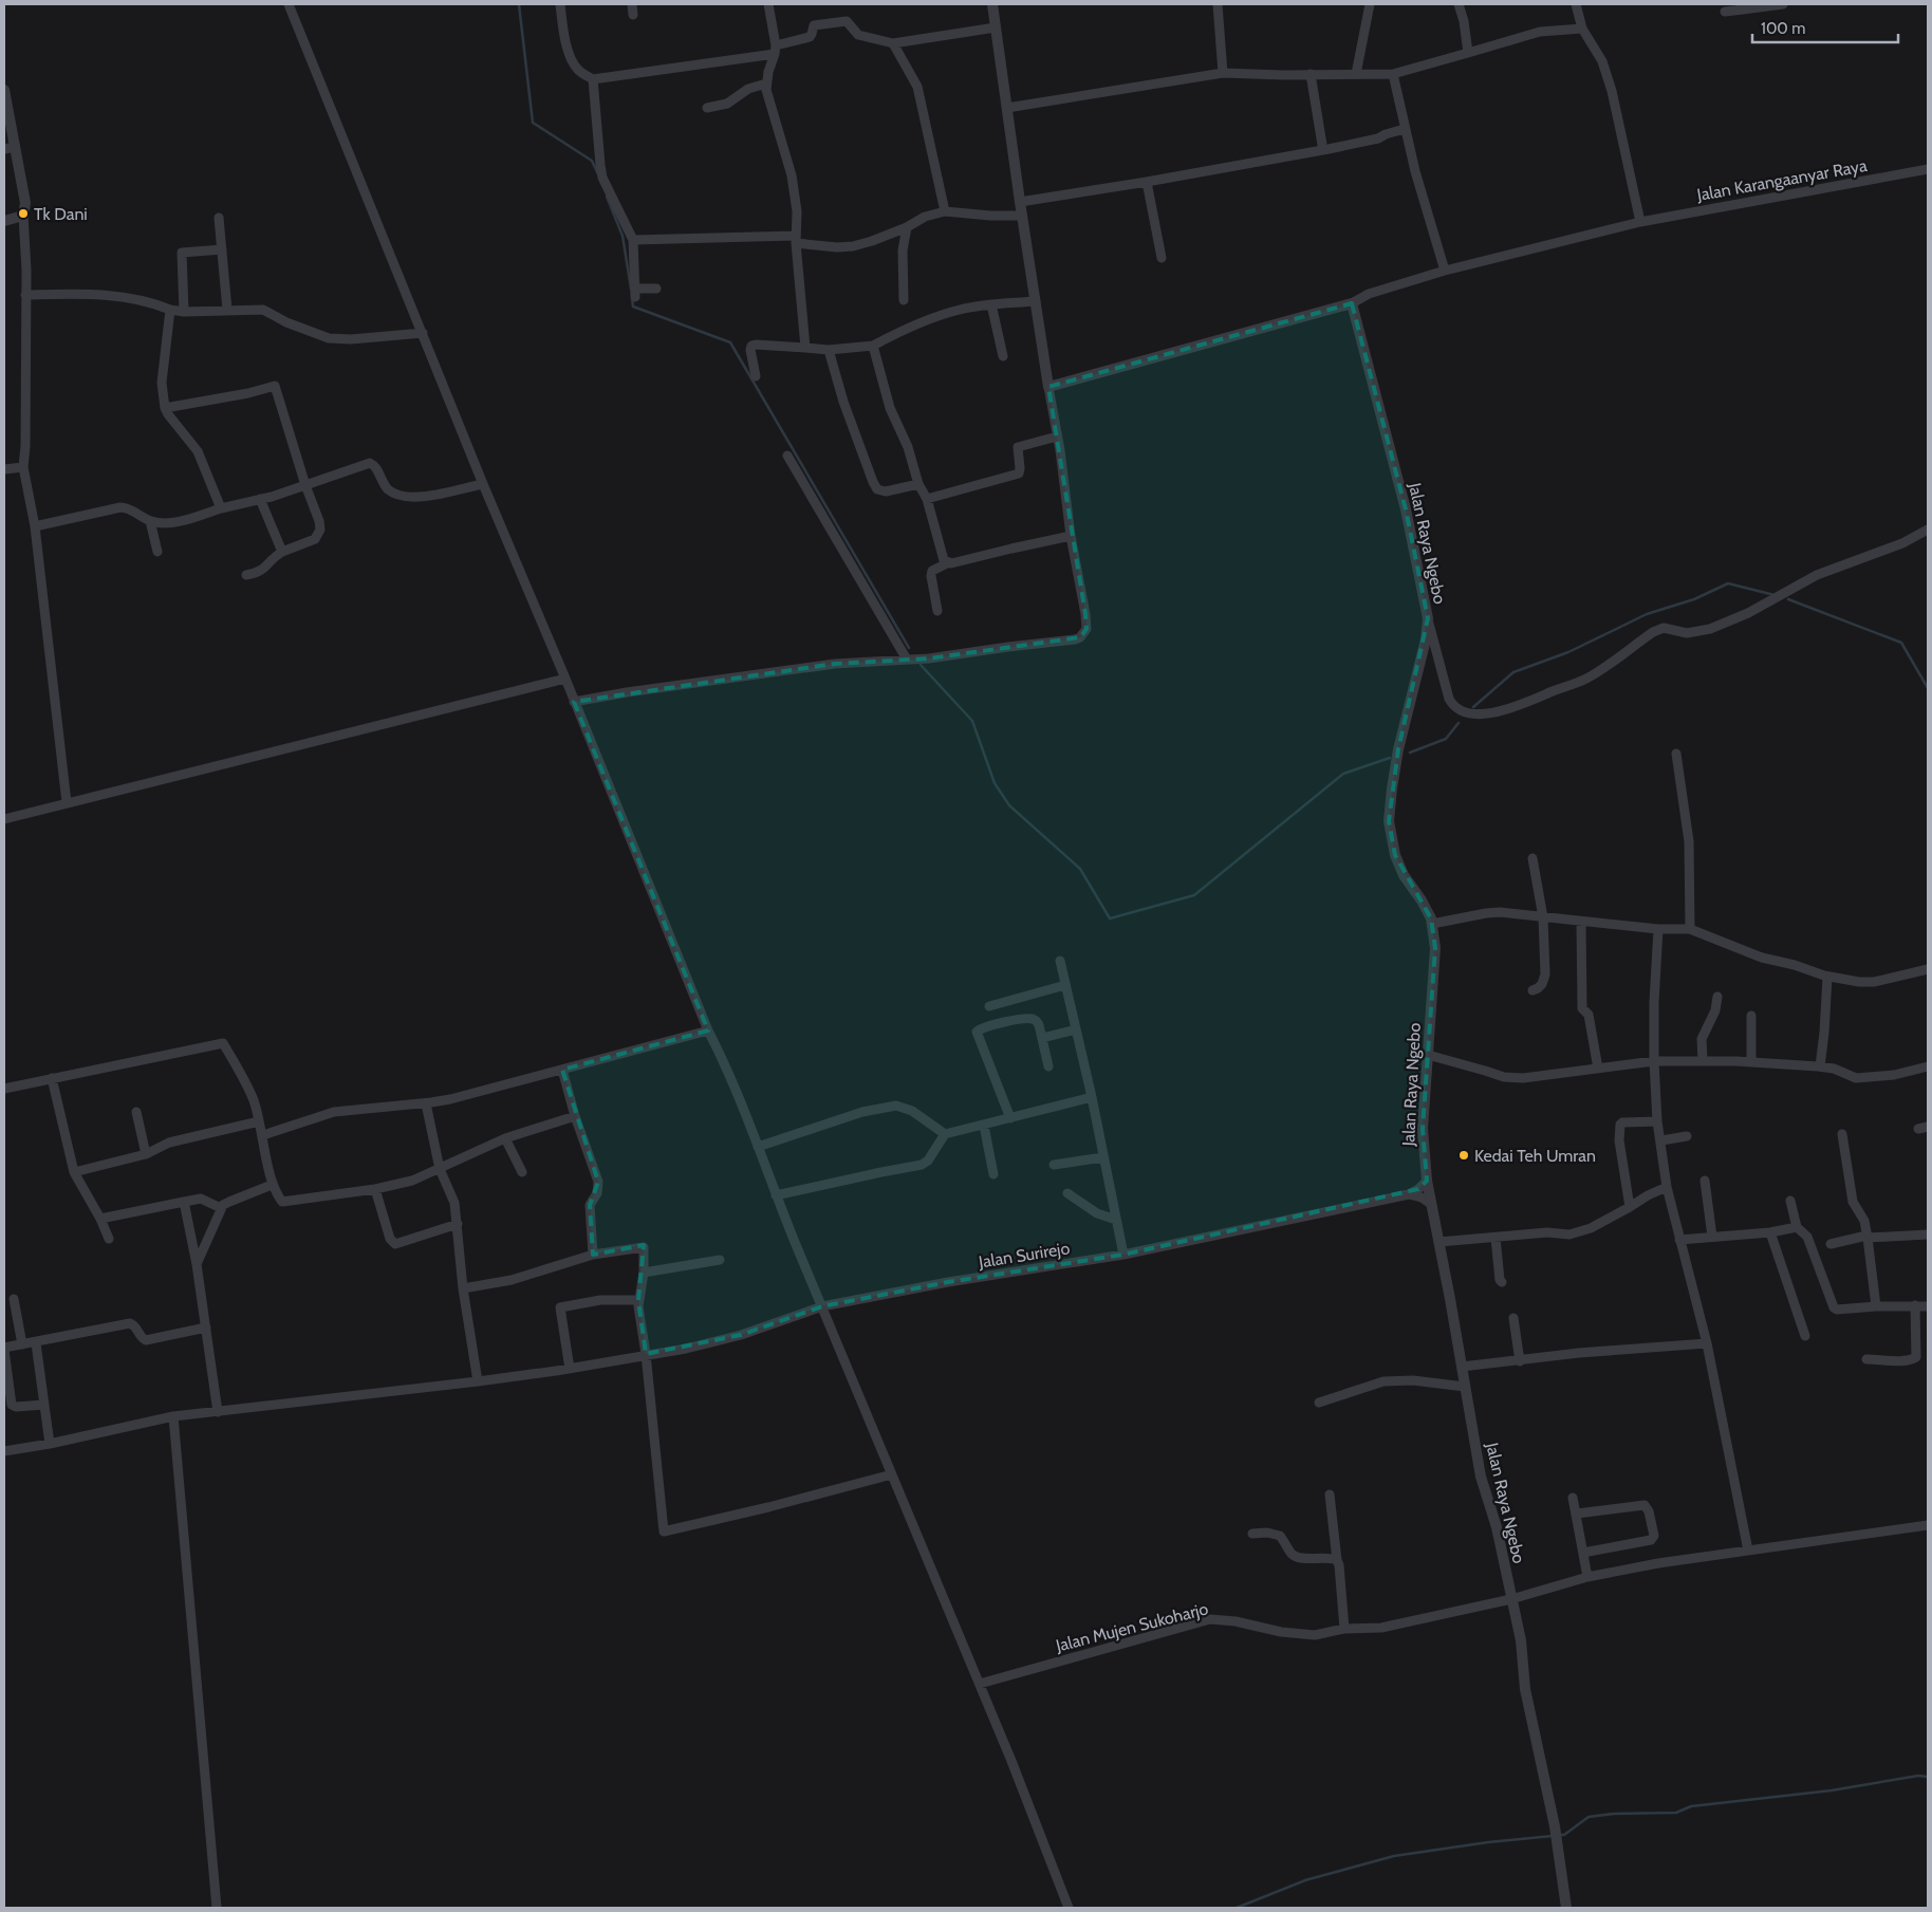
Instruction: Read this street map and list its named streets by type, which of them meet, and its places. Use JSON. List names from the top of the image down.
{
  "streets": {
    "street": [
      "Jalan Karangaanyar Raya",
      "Jalan Raya Ngebo",
      "Jalan Surirejo",
      "Jalan Mujen Sukoharjo"
    ]
  },
  "crossings": [
    ["Jalan Karangaanyar Raya", "Jalan Raya Ngebo"],
    ["Jalan Raya Ngebo", "Jalan Surirejo"],
    ["Jalan Raya Ngebo", "Jalan Mujen Sukoharjo"]
  ],
  "places": ["Tk Dani", "Kedai Teh Umran"],
  "scale_bar": "100 m"
}
